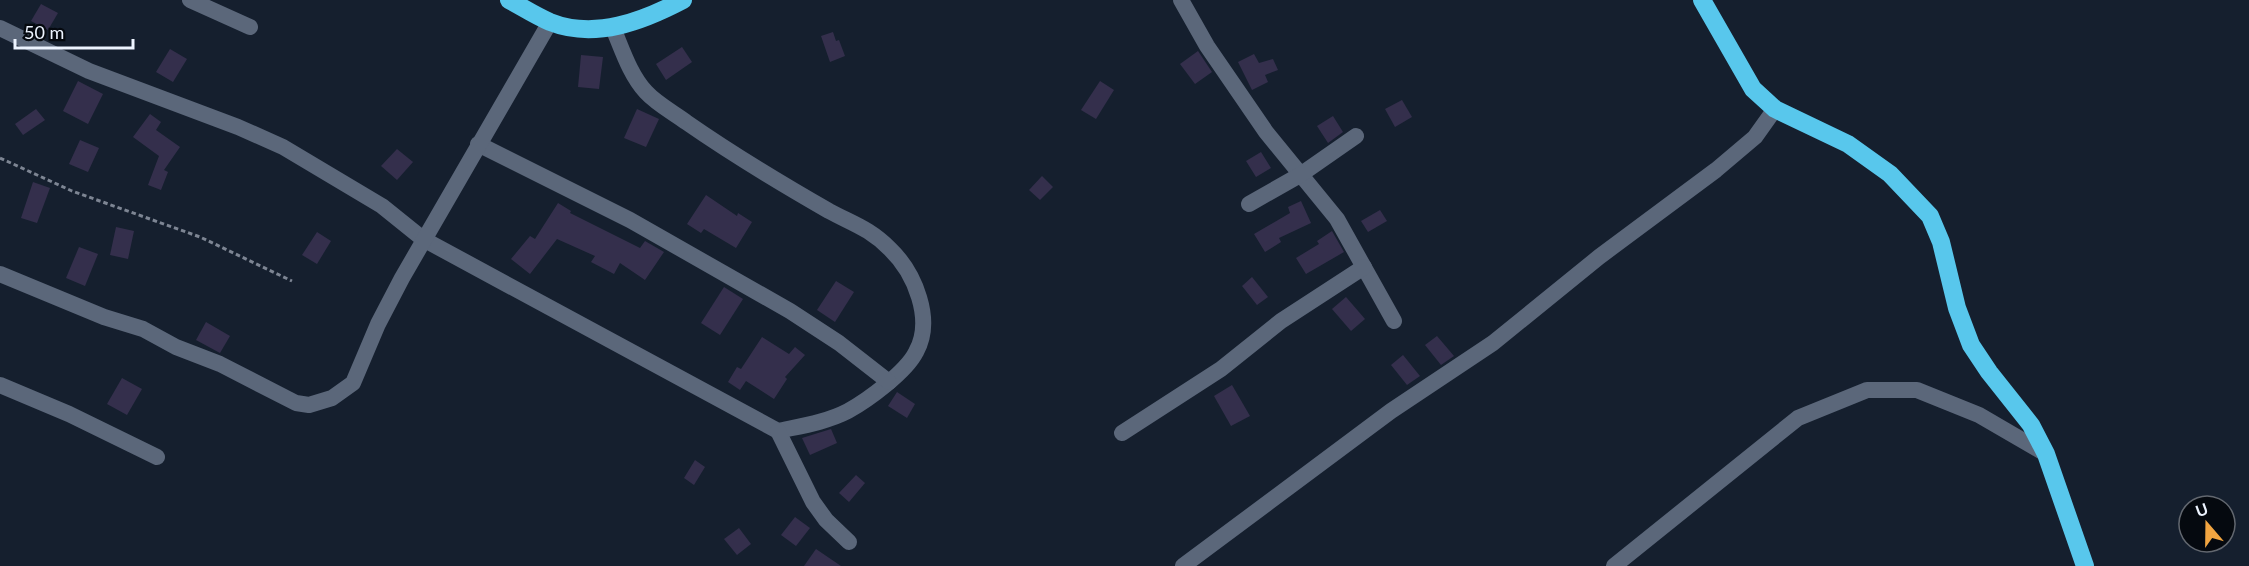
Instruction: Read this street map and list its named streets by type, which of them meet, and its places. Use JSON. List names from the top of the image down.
{
  "scale_bar": "50 m",
  "north": "top"
}
